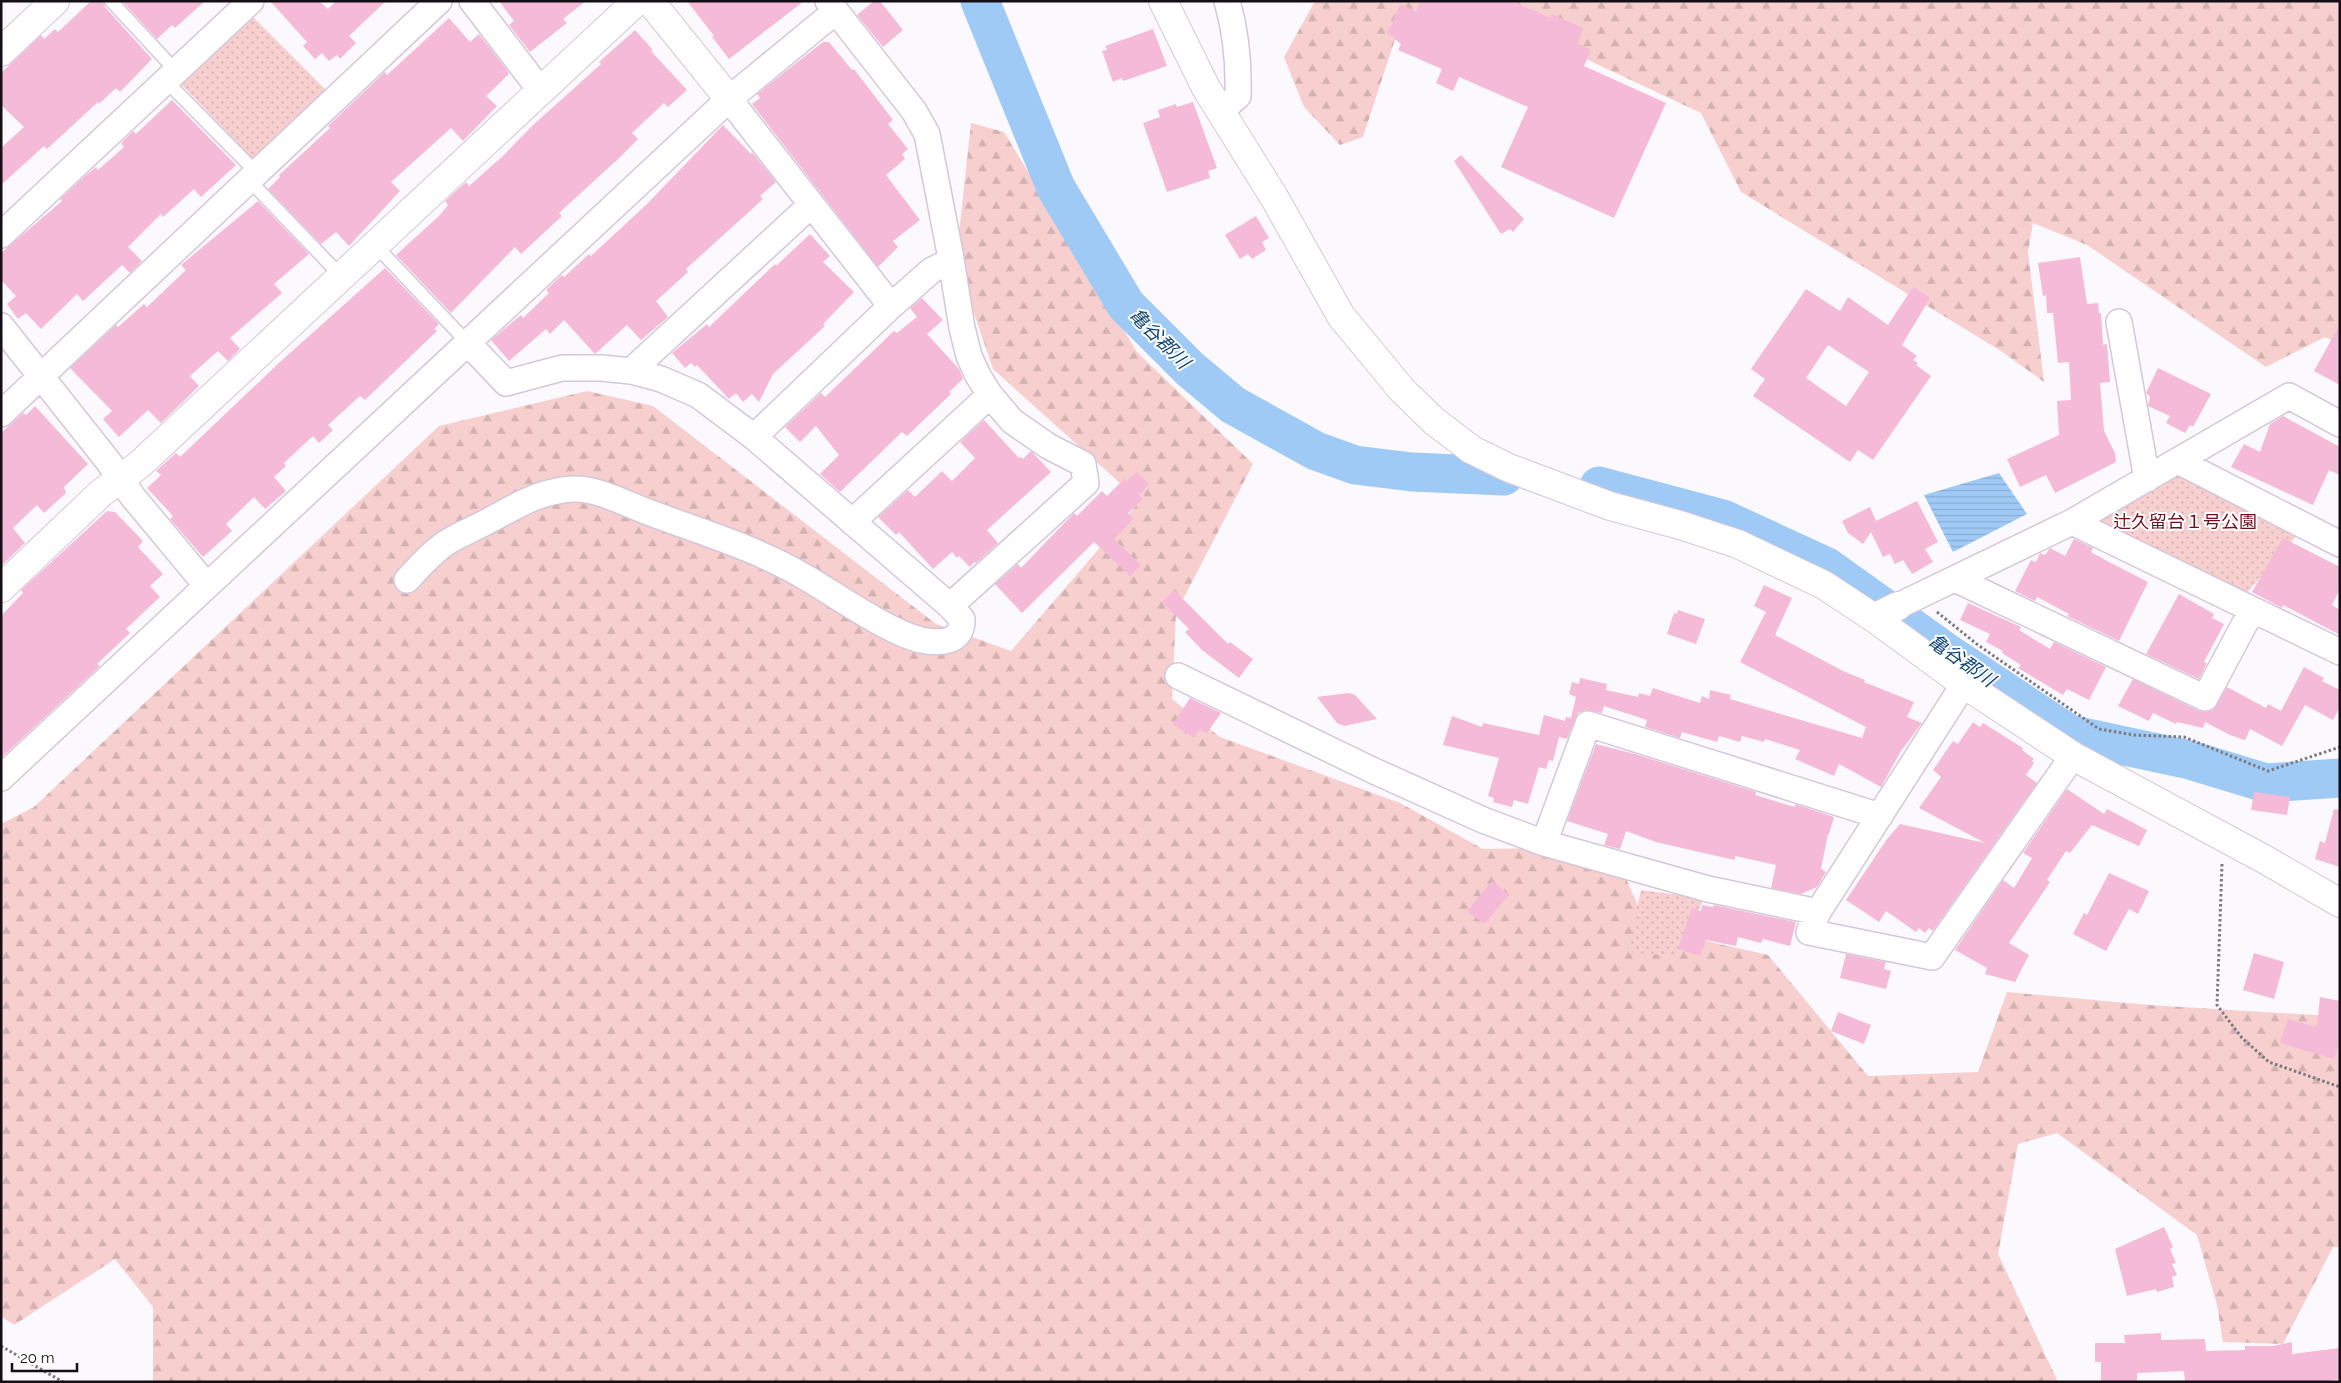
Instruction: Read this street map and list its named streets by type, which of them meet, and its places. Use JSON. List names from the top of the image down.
{
  "water": ["亀谷郡川"],
  "parks": ["辻久留台１号公園"],
  "scale_bar": "20 m"
}
